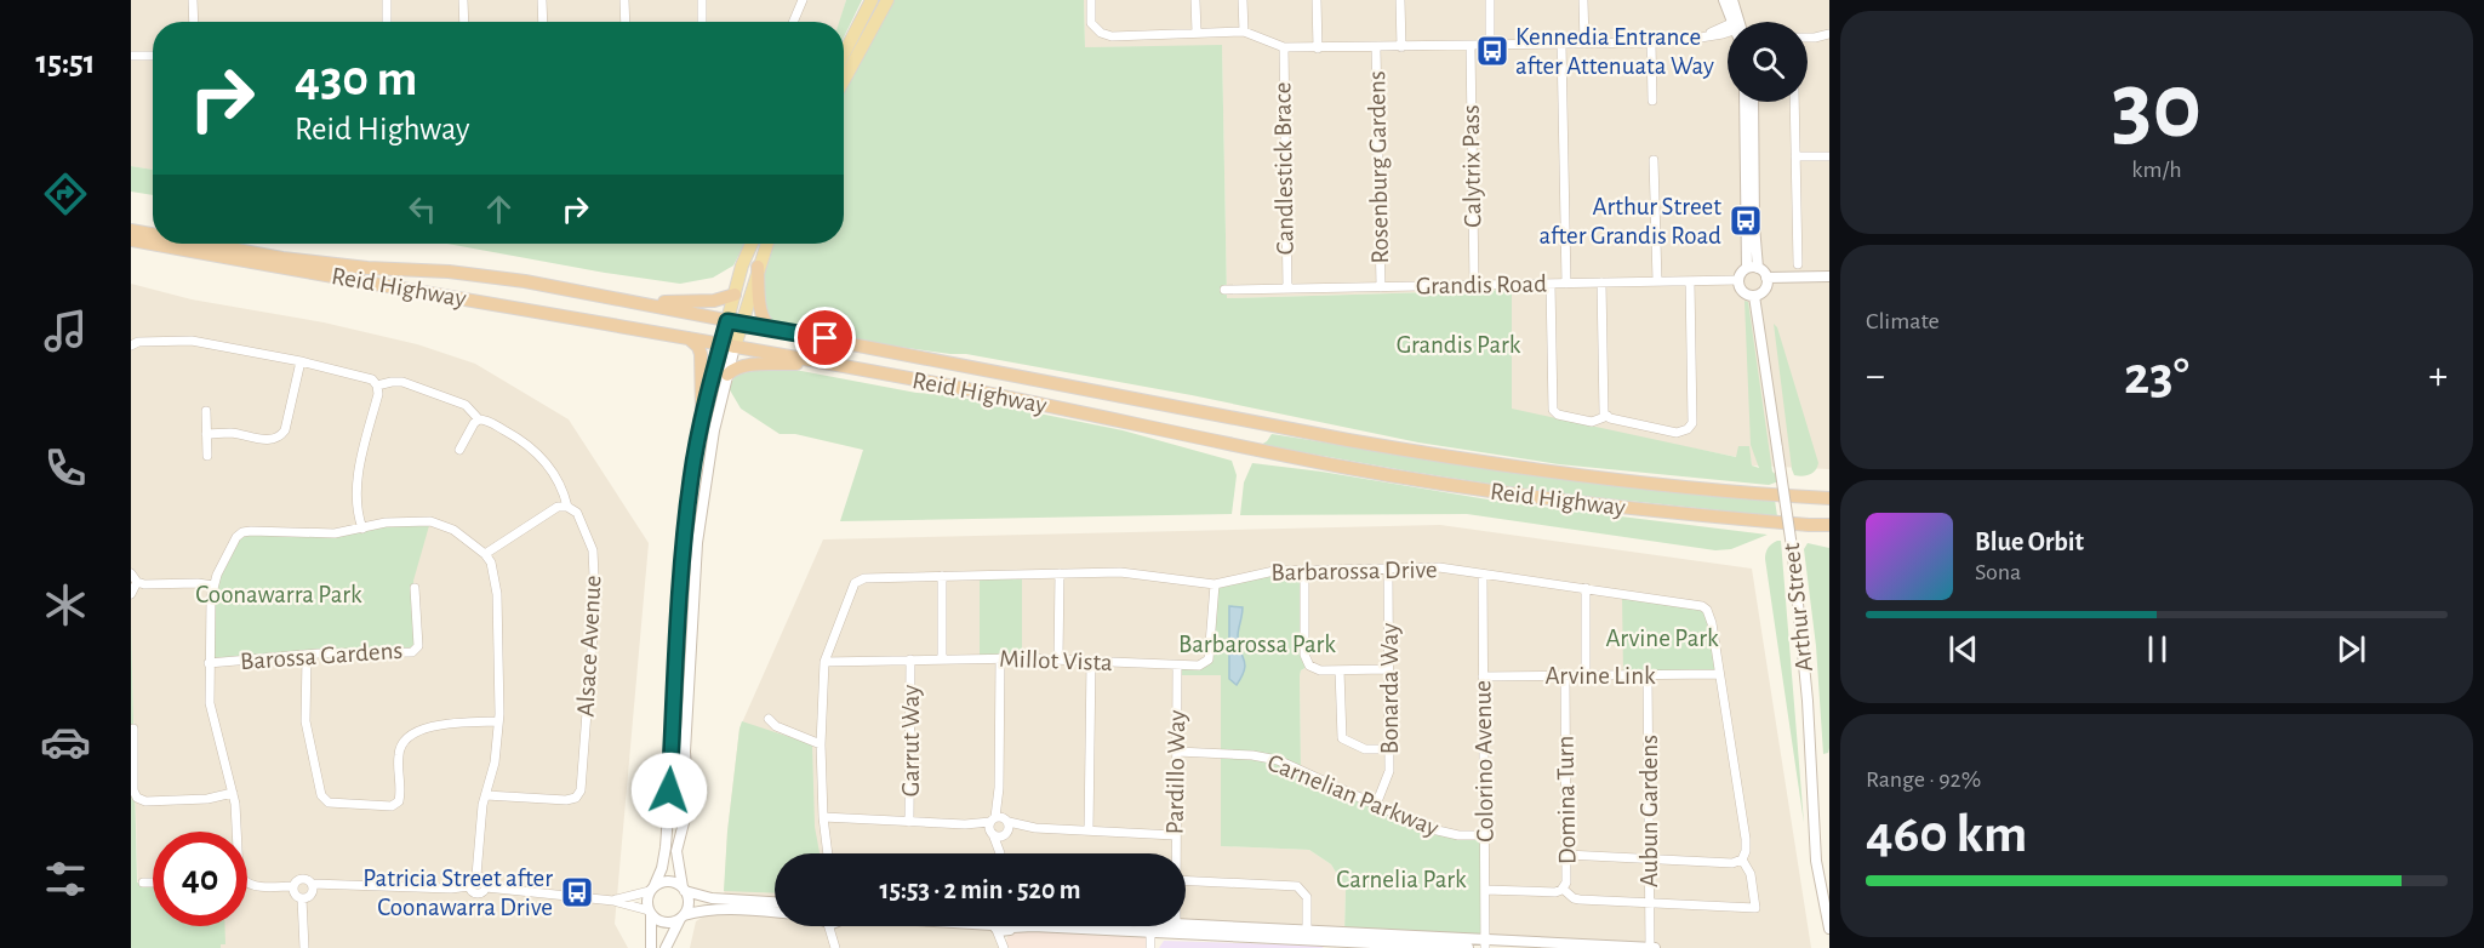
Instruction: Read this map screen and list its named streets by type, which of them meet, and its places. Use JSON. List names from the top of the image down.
{
  "streets": {
    "highway": ["Reid Highway"],
    "street": [
      "Calytrix Pass",
      "Rosenburg Gardens",
      "Candlestick Brace",
      "Grandis Road",
      "Barbarossa Drive",
      "Arthur Street",
      "Alsace Avenue",
      "Barossa Gardens",
      "Millot Vista",
      "Arvine Link",
      "Bonarda Way",
      "Garrut Way",
      "Colorino Avenue",
      "Pardillo Way",
      "Carnelian Parkway",
      "Domina Turn",
      "Aubun Gardens"
    ]
  },
  "crossings": [
    ["Calytrix Pass", "Grandis Road"],
    ["Rosenburg Gardens", "Grandis Road"],
    ["Candlestick Brace", "Grandis Road"],
    ["Grandis Road", "Arthur Street"],
    ["Barbarossa Drive", "Millot Vista"],
    ["Barbarossa Drive", "Arvine Link"],
    ["Barbarossa Drive", "Bonarda Way"],
    ["Barbarossa Drive", "Colorino Avenue"],
    ["Millot Vista", "Garrut Way"],
    ["Millot Vista", "Pardillo Way"],
    ["Arvine Link", "Colorino Avenue"],
    ["Arvine Link", "Domina Turn"],
    ["Arvine Link", "Aubun Gardens"],
    ["Bonarda Way", "Carnelian Parkway"],
    ["Colorino Avenue", "Carnelian Parkway"],
    ["Colorino Avenue", "Domina Turn"],
    ["Pardillo Way", "Carnelian Parkway"]
  ],
  "parks": [
    "Grandis Park",
    "Coonawarra Park",
    "Arvine Park",
    "Barbarossa Park",
    "Carnelia Park"
  ],
  "places": {
    "bus stop": ["Kennedia Entrance after Attenuata Way", "Arthur Street after Grandis Road", "Patricia Street after Coonawarra Drive"]
  },
  "page": {
    "tabs": "15:51",
    "tile": [
      ["30", "km/h"],
      "Climate",
      ["Range · 92%", "460 km"]
    ],
    "turn": ["430 m", "Reid Highway"],
    "heat": ["−", "23°", "+"],
    "song": ["Blue Orbit", "Sona"],
    "limit": "40",
    "trip": "15:53 · 2 min · 520 m"
  }
}
